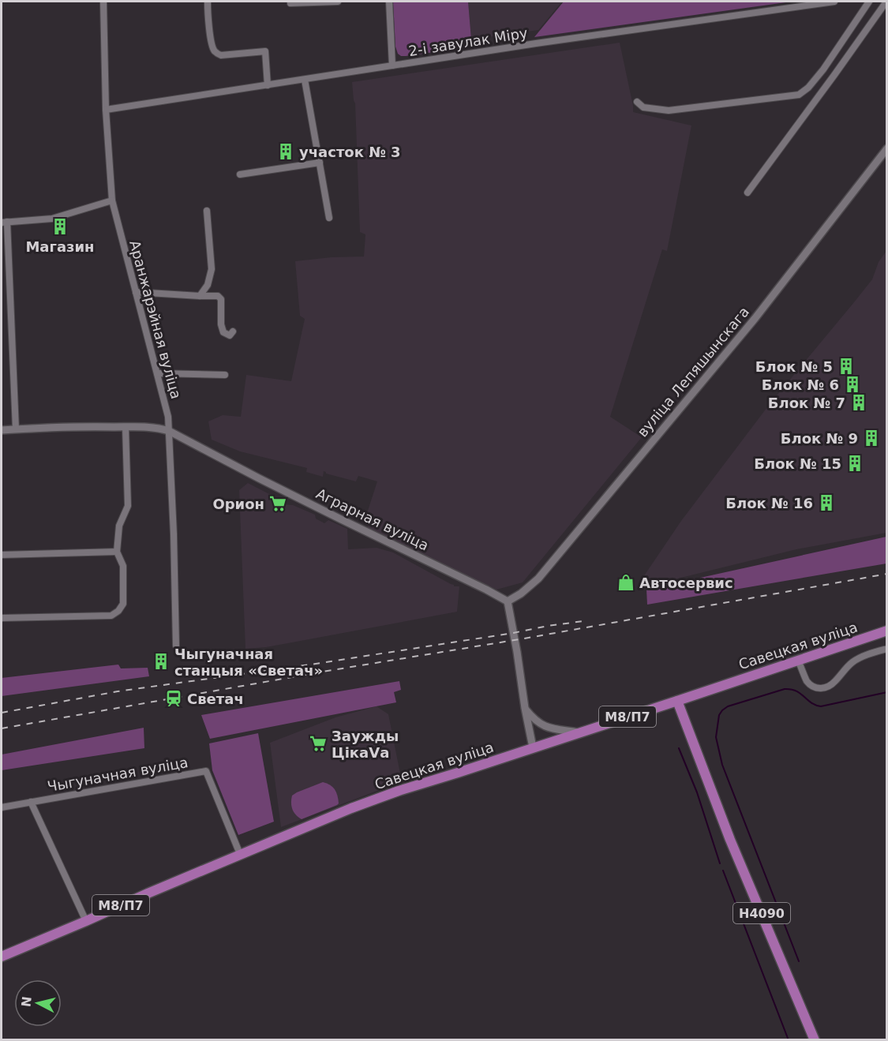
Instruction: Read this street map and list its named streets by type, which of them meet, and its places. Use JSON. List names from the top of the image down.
{
  "streets": {
    "main road": ["Савецкая вуліца", "М8/П7", "Н4090"],
    "street": [
      "2-і завулак Міру",
      "Аранжарэйная вуліца",
      "вуліца Лепяшынскага",
      "Аграрная вуліца",
      "Чыгуначная вуліца"
    ]
  },
  "crossings": [
    ["2-і завулак Міру", "Аранжарэйная вуліца"],
    ["Аранжарэйная вуліца", "Аграрная вуліца"],
    ["вуліца Лепяшынскага", "Аграрная вуліца"],
    ["Савецкая вуліца", "Чыгуначная вуліца"],
    ["Савецкая вуліца", "Н4090"]
  ],
  "places": {
    "building": [
      "участок № 3",
      "Магазин",
      "Блок № 5",
      "Блок № 6",
      "Блок № 7",
      "Блок № 9",
      "Блок № 15",
      "Блок № 16",
      "Чыгуначная станцыя «Светач»"
    ],
    "supermarket": ["Орион", "Заужды ЦікаVа"],
    "shop": ["Автосервис"],
    "station": ["Светач"]
  },
  "north": "left"
}
